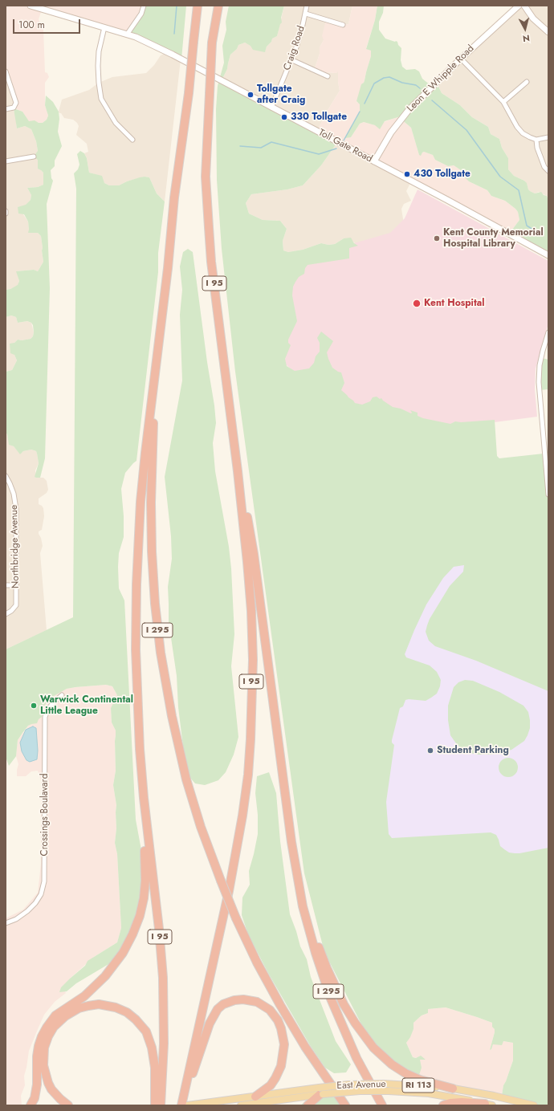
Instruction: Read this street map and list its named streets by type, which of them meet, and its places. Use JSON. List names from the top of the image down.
{
  "streets": {
    "highway": ["I 95", "I 295"],
    "main road": [
      "Leon E Whipple Road",
      "Toll Gate Road",
      "East Avenue",
      "RI 113"
    ],
    "street": ["Craig Road", "Northbridge Avenue", "Crossings Boulavard"]
  },
  "crossings": [
    ["Craig Road", "Toll Gate Road"],
    ["Leon E Whipple Road", "Toll Gate Road"],
    ["I 95", "I 295"],
    ["I 95", "East Avenue"]
  ],
  "places": [
    "Tollgate after Craig",
    "330 Tollgate",
    "430 Tollgate",
    "Kent County Memorial Hospital Library",
    "Kent Hospital",
    "Warwick Continental Little League",
    "Student Parking"
  ],
  "scale_bar": "100 m",
  "north": "bottom"
}
